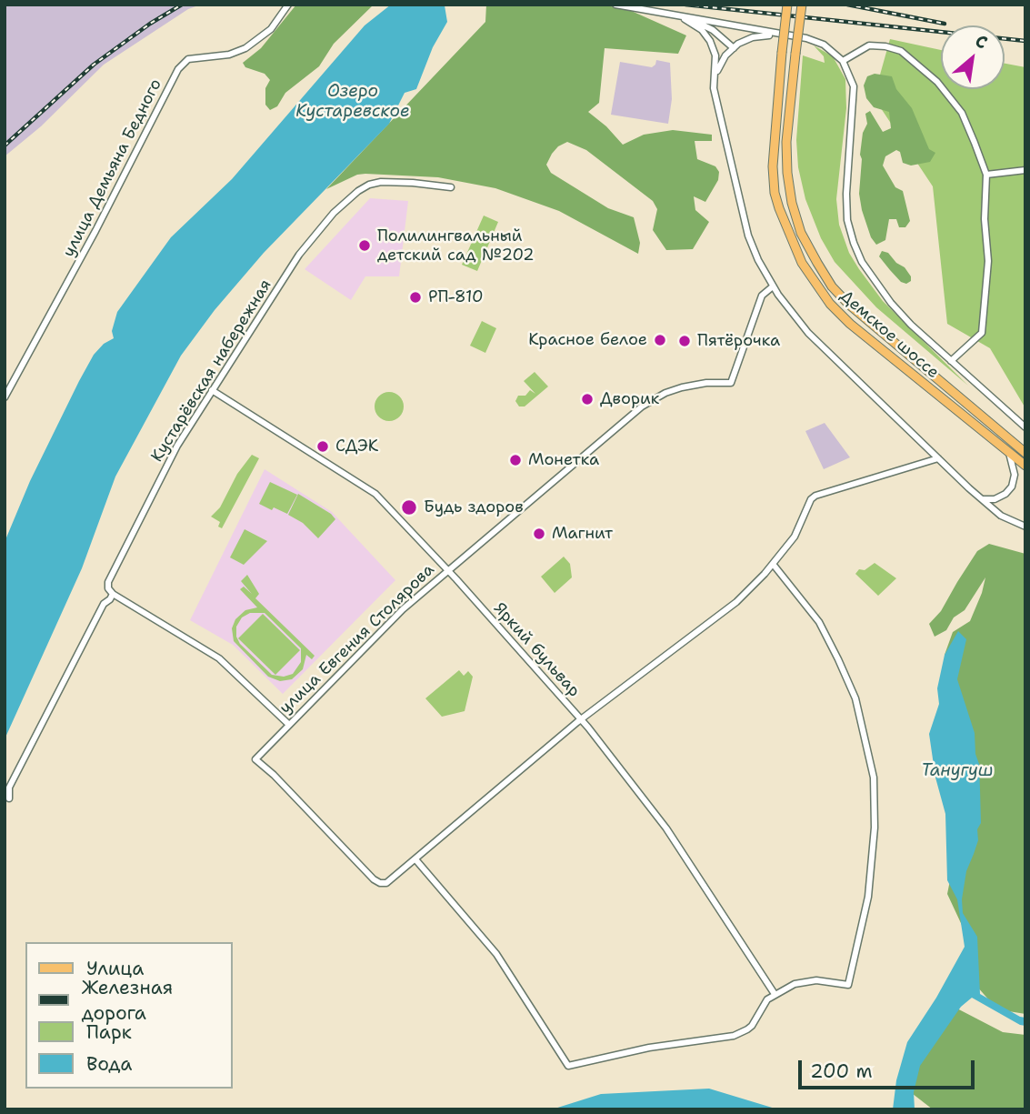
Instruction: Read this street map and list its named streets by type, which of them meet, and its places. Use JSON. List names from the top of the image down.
{
  "streets": {
    "main road": ["Демское шоссе"],
    "street": [
      "улица Демьяна Бедного",
      "Кустарёвская набережная",
      "улица Евгения Столярова",
      "Яркий бульвар"
    ]
  },
  "crossings": [
    ["Кустарёвская набережная", "Яркий бульвар"],
    ["улица Евгения Столярова", "Яркий бульвар"]
  ],
  "water": ["Озеро Кустаревское", "Танугуш"],
  "places": [
    "Полилингвальный детский сад №202",
    "РП-810",
    "Красное белое",
    "Пятёрочка",
    "Дворик",
    "СДЭК",
    "Монетка",
    "Будь здоров",
    "Магнит"
  ],
  "legend": [
    "Улица",
    "Железная дорога",
    "Парк",
    "Вода"
  ],
  "scale_bar": "200 m",
  "north": "top right"
}
